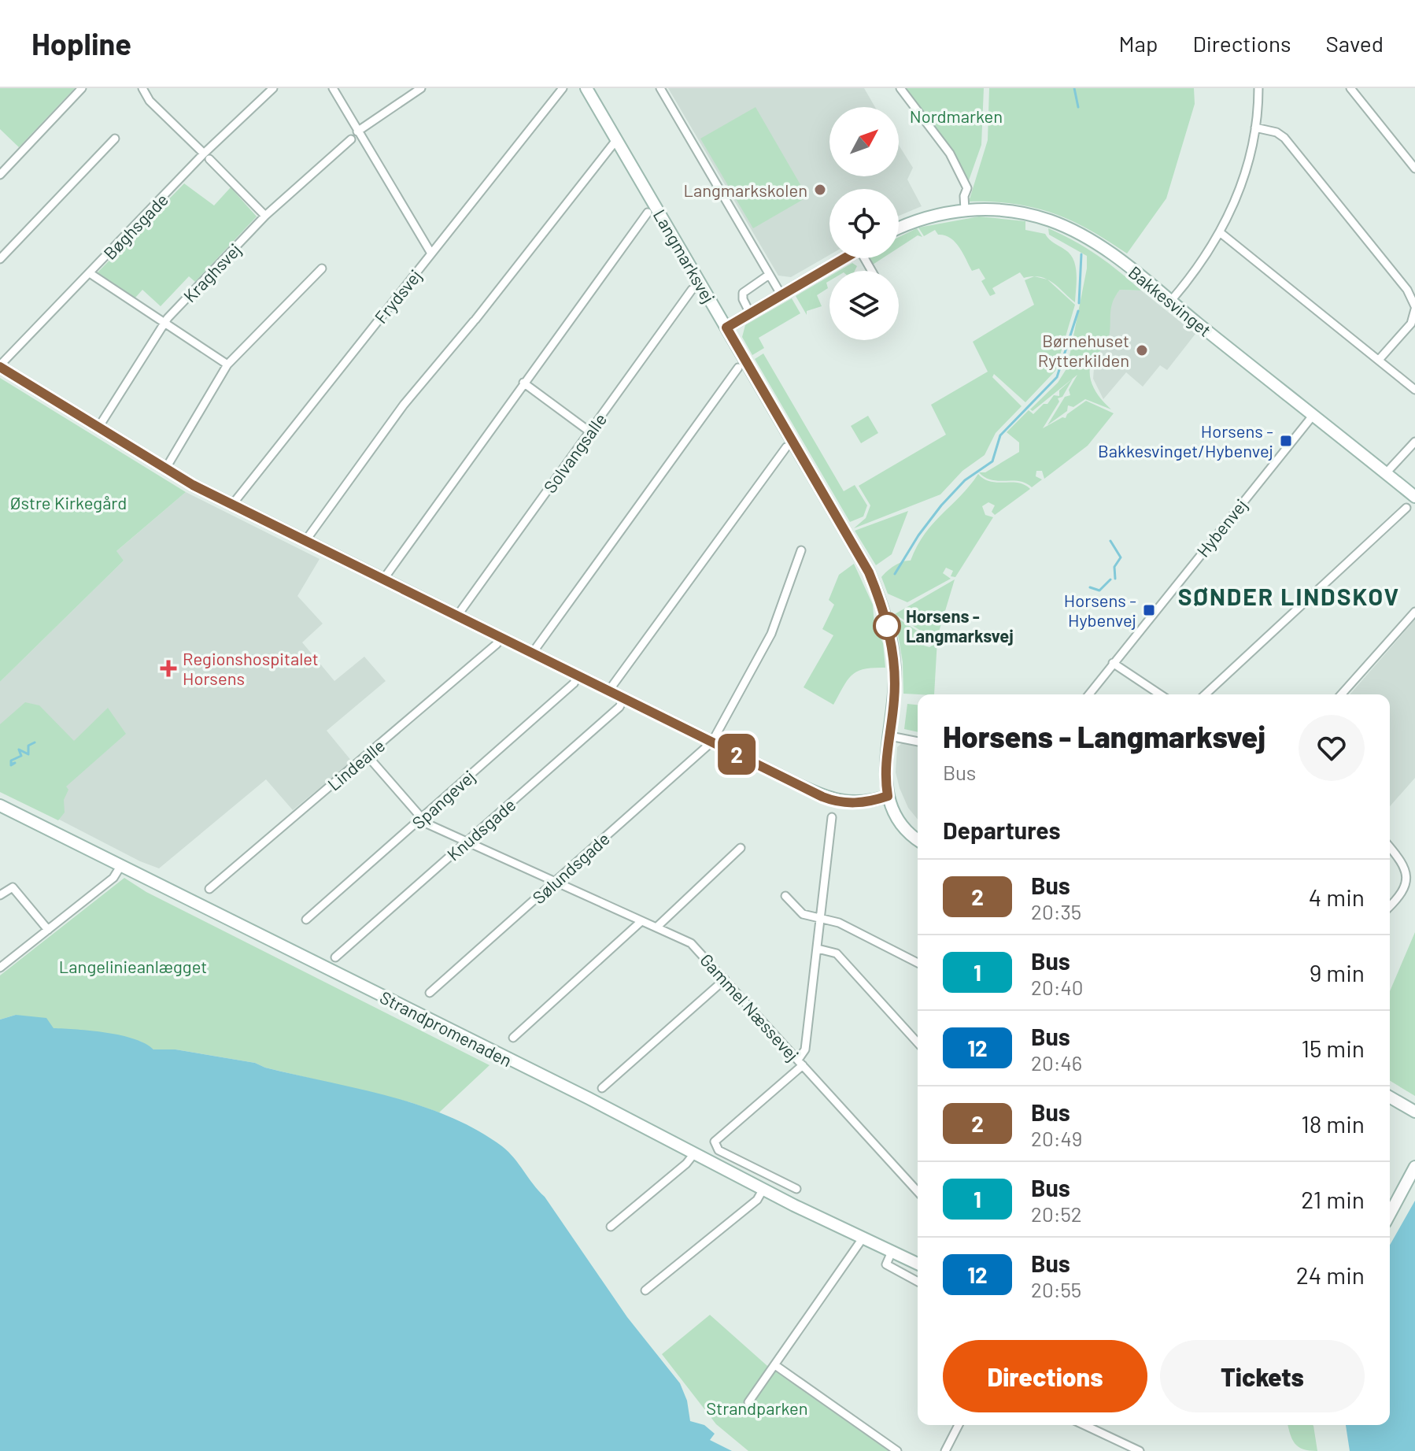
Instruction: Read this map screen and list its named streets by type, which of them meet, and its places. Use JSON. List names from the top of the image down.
{
  "streets": {
    "street": [
      "Bøghsgade",
      "Langmarksvej",
      "Kraghsvej",
      "Frydsvej",
      "Bakkesvinget",
      "Solvangsalle",
      "Hybenvej",
      "Lindealle",
      "Spangevej",
      "Knudsgade",
      "Sølundsgade",
      "Gammel Næssevej",
      "Strandpromenaden"
    ]
  },
  "crossings": [
    ["Bakkesvinget", "Hybenvej"],
    ["Spangevej", "Gammel Næssevej"],
    ["Knudsgade", "Gammel Næssevej"],
    ["Sølundsgade", "Gammel Næssevej"]
  ],
  "districts": ["SØNDER LINDSKOV"],
  "parks": [
    "Nordmarken",
    "Østre Kirkegård",
    "Langelinieanlægget",
    "Strandparken"
  ],
  "places": {
    "other": ["Langmarkskolen", "Børnehuset Rytterkilden", "Horsens - Langmarksvej"],
    "transit": ["Horsens - Bakkesvinget/Hybenvej", "Horsens - Hybenvej"],
    "health": ["Regionshospitalet Horsens"]
  },
  "lines": ["bus line 2"],
  "north": "top right",
  "page": {
    "header": "Hopline",
    "nav": ["Map", "Directions", "Saved"],
    "on_map": "2",
    "heading": [
      ["Horsens - Langmarksvej", "Bus"],
      "Departures"
    ],
    "list": [
      {
        "mark": "2",
        "name": "Bus",
        "note": "20:35",
        "value": "4 min"
      },
      {
        "mark": "1",
        "name": "Bus",
        "note": "20:40",
        "value": "9 min"
      },
      {
        "mark": "12",
        "name": "Bus",
        "note": "20:46",
        "value": "15 min"
      },
      {
        "mark": "2",
        "name": "Bus",
        "note": "20:49",
        "value": "18 min"
      },
      {
        "mark": "1",
        "name": "Bus",
        "note": "20:52",
        "value": "21 min"
      },
      {
        "mark": "12",
        "name": "Bus",
        "note": "20:55",
        "value": "24 min"
      }
    ],
    "buttons": ["Directions", "Tickets"]
  }
}
